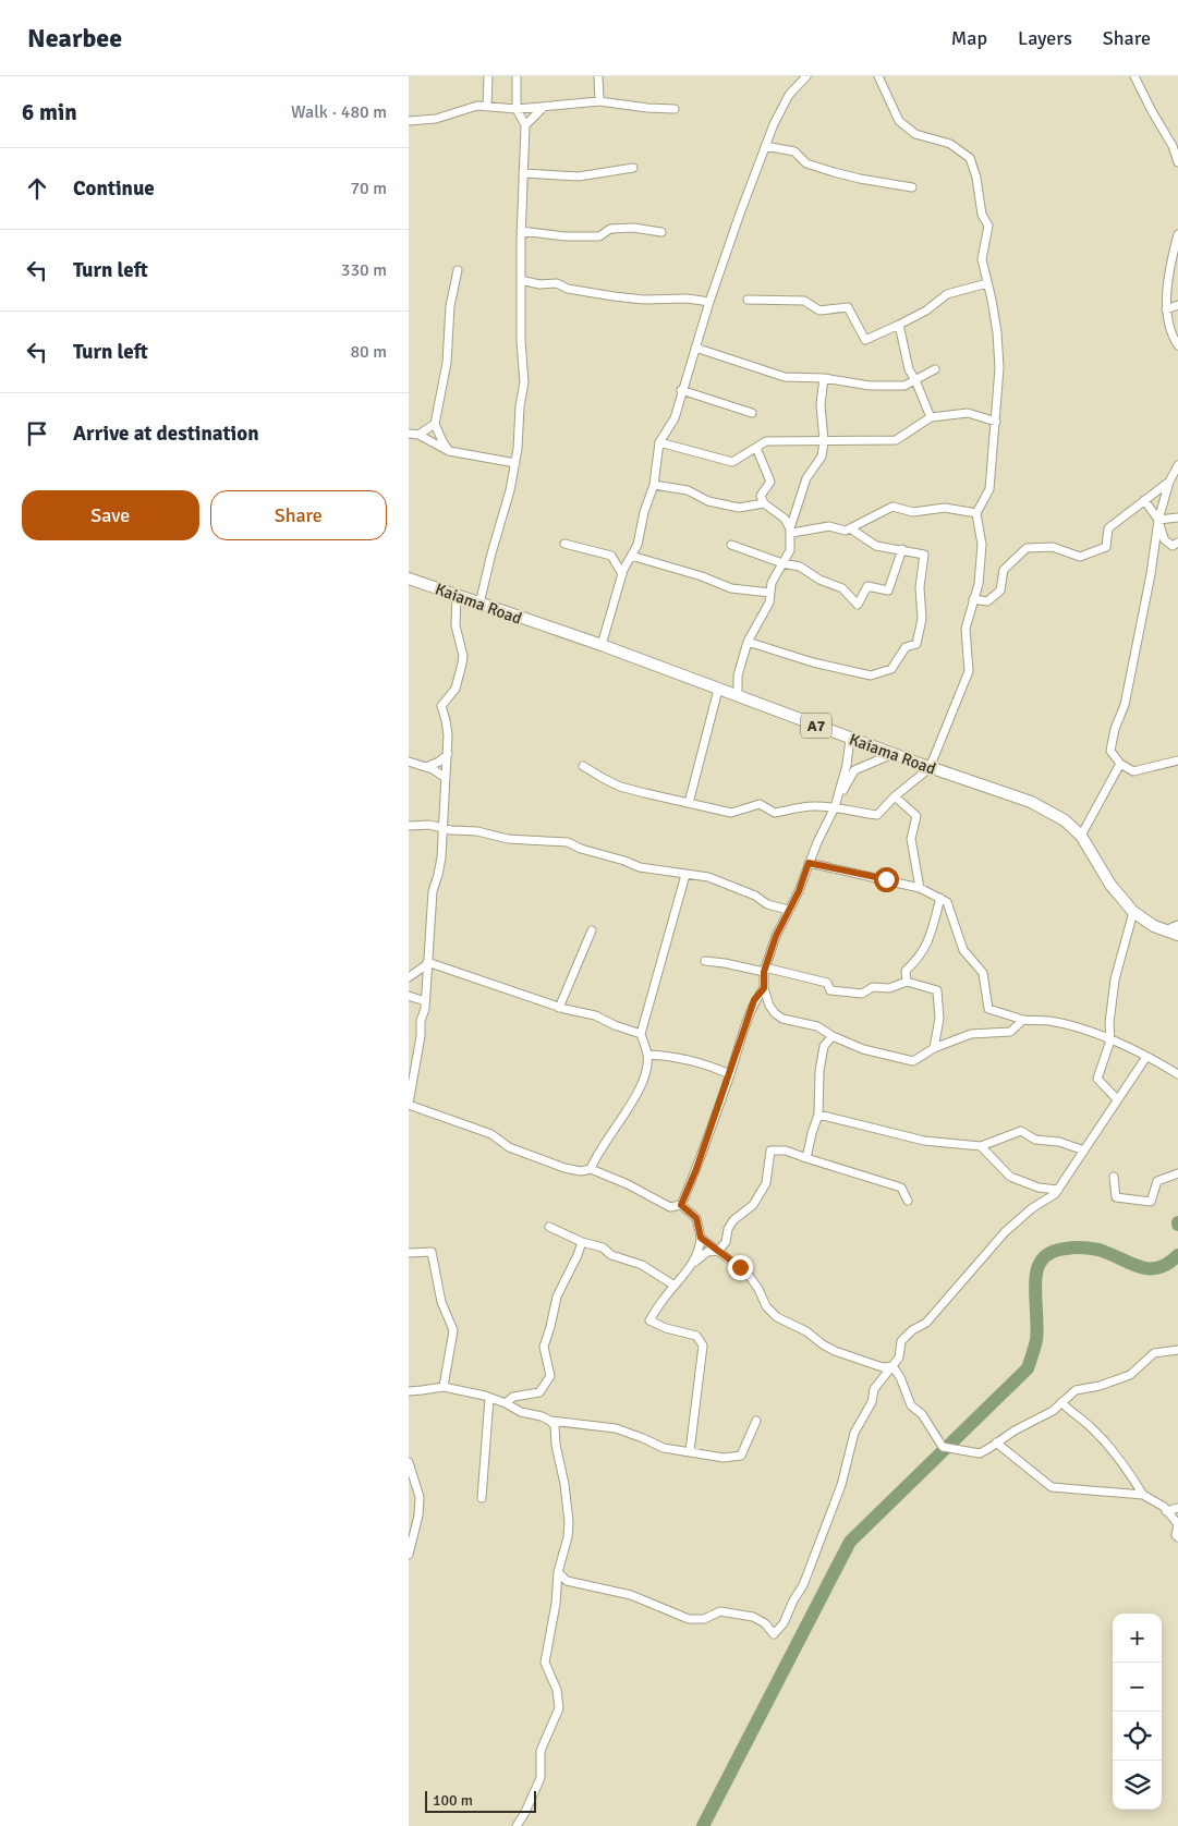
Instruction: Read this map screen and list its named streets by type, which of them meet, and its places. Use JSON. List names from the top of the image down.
{
  "streets": {
    "highway": ["Kaiama Road", "A7"]
  },
  "scale_bar": "100 m",
  "page": {
    "header": "Nearbee",
    "nav": ["Map", "Layers", "Share"],
    "heading": ["6 min", "Walk · 480 m"],
    "list": [
      ["Continue", "70 m"],
      ["Turn left", "330 m"],
      ["Turn left", "80 m"],
      "Arrive at destination"
    ],
    "buttons": ["Save", "Share"],
    "map_buttons": ["+", "−"],
    "scale": "100 m"
  }
}
